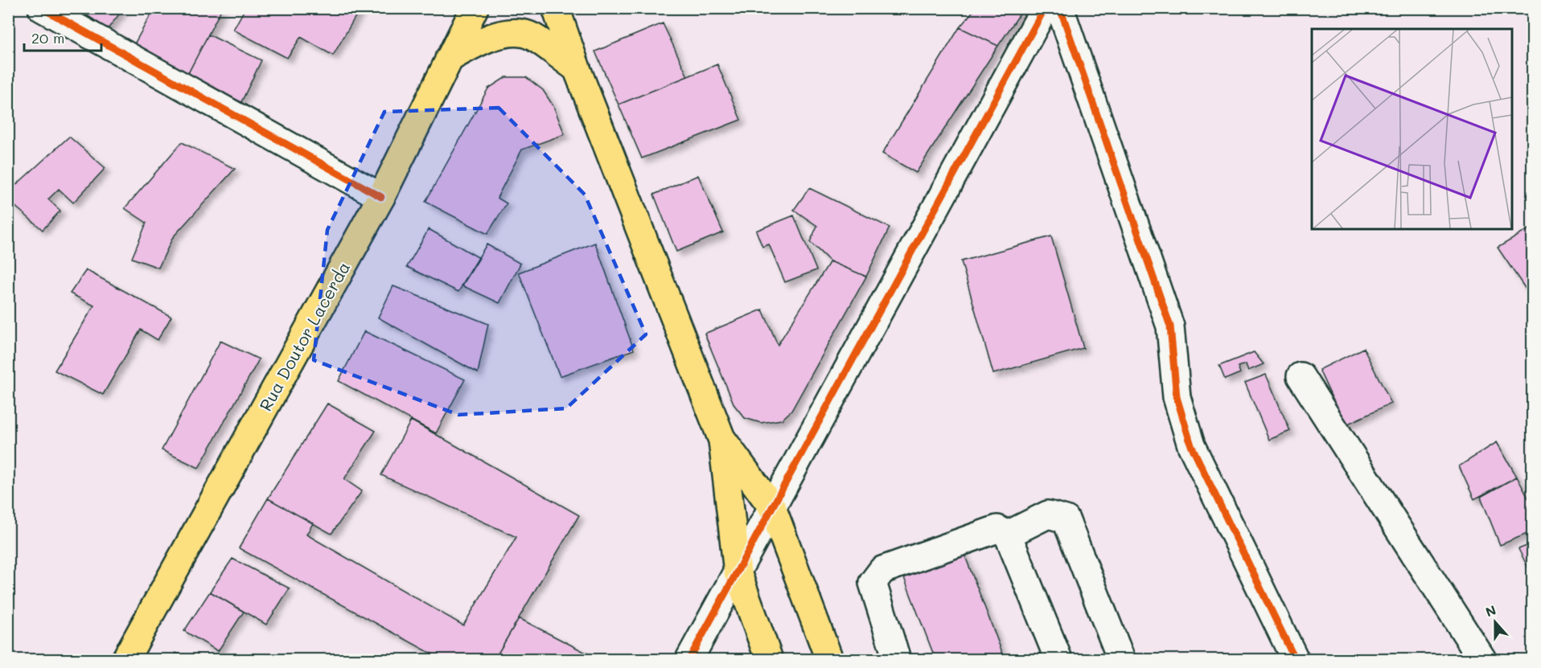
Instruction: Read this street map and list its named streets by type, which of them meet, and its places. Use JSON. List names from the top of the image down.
{
  "streets": {
    "main road": ["Rua Doutor Lacerda"]
  },
  "scale_bar": "20 m",
  "north": "top"
}
